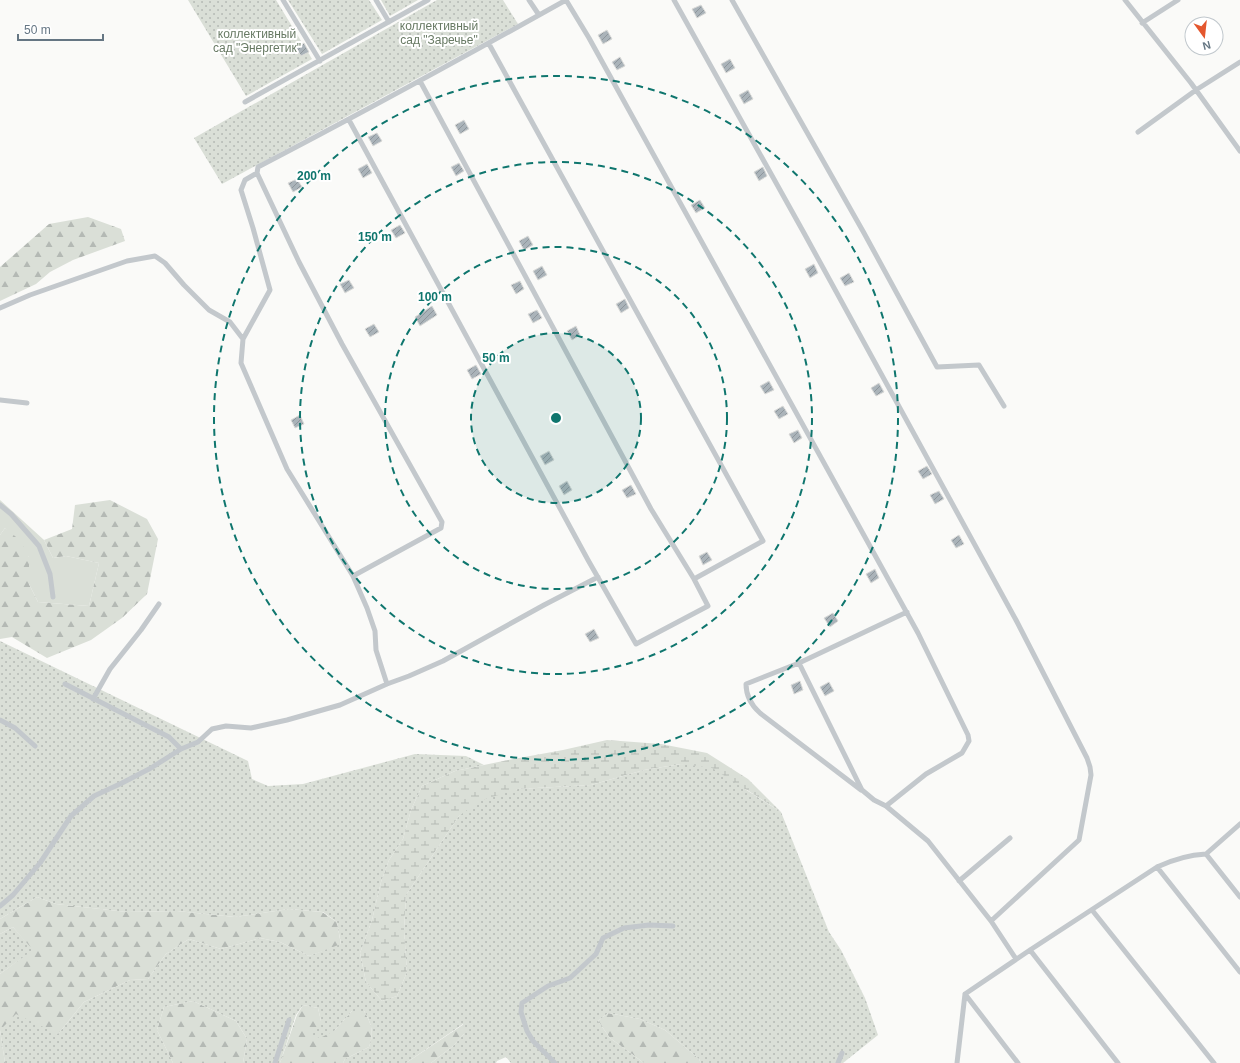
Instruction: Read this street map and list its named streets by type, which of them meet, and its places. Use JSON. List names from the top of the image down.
{
  "parks": ["коллективный сад \"Заречье\"", "коллективный сад \"Энергетик\""],
  "scale_bar": "50 m",
  "north": "bottom",
  "rings": [
    "200 m",
    "150 m",
    "100 m",
    "50 m"
  ]
}
